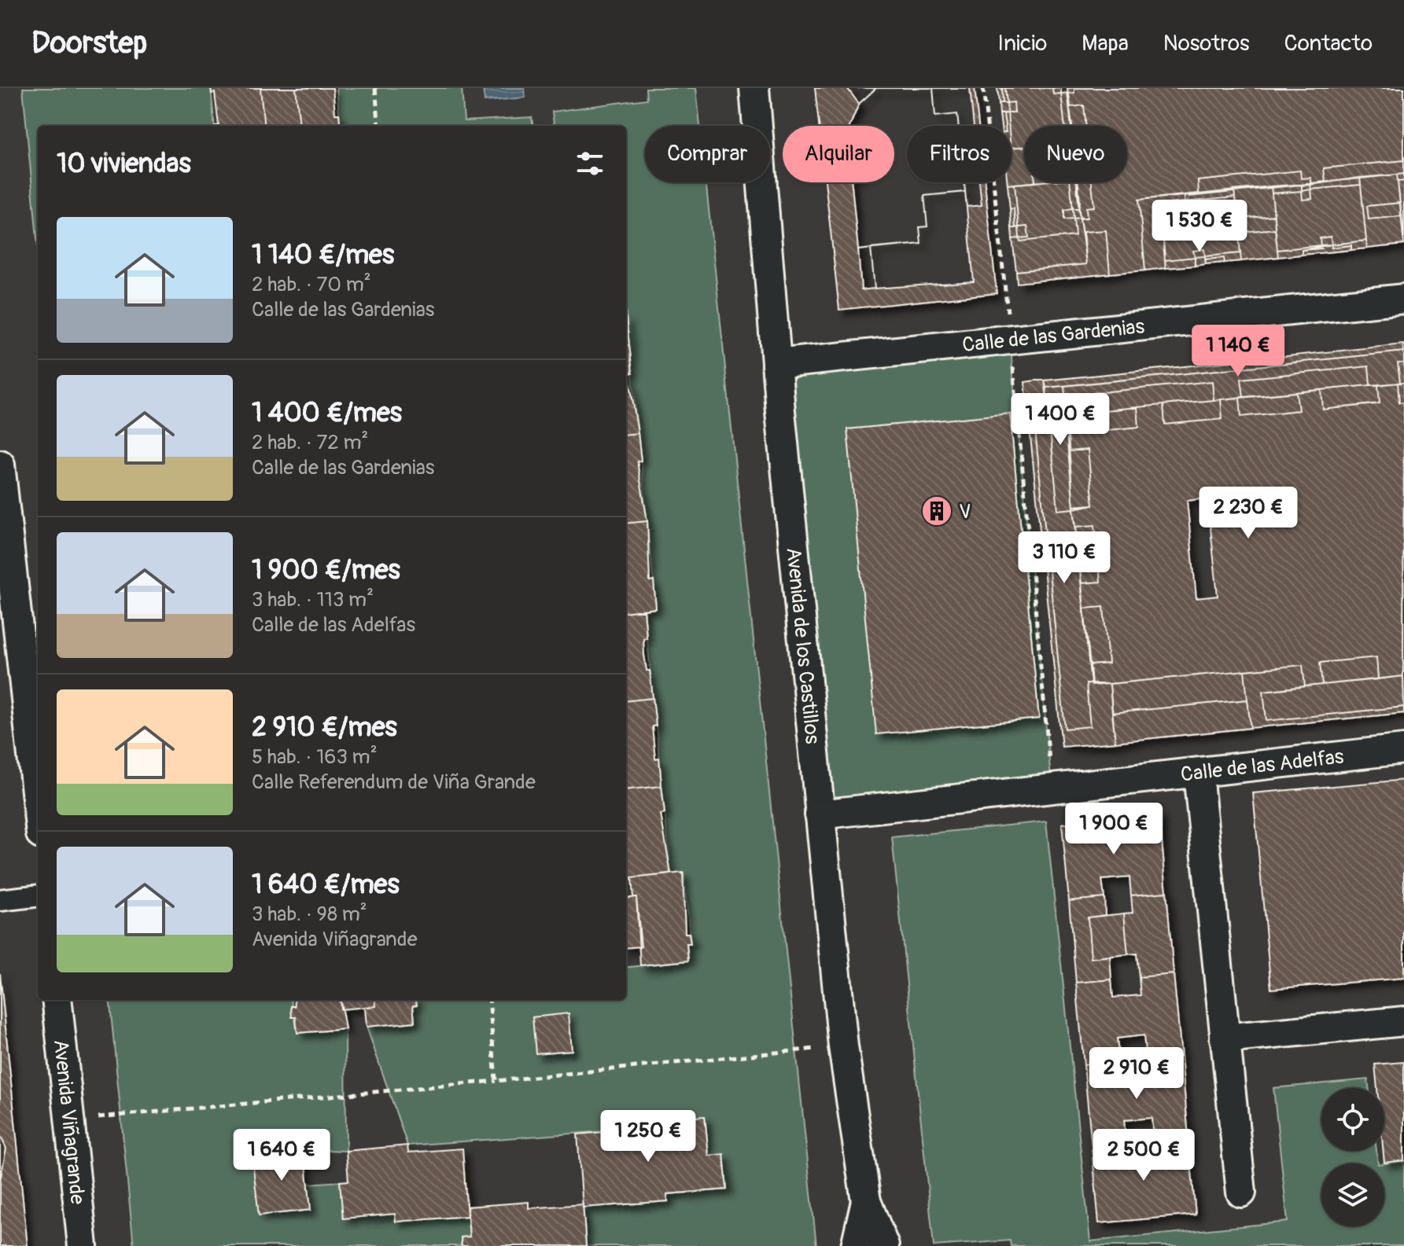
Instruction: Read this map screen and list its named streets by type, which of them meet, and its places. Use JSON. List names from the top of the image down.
{
  "streets": {
    "street": [
      "Calle de las Gardenias",
      "Avenida de los Castillos",
      "Calle de las Adelfas",
      "Avenida Viñagrande"
    ]
  },
  "crossings": [
    ["Calle de las Gardenias", "Avenida de los Castillos"],
    ["Avenida de los Castillos", "Calle de las Adelfas"]
  ],
  "places": {
    "building": ["V"]
  },
  "page": {
    "header": "Doorstep",
    "nav": [
      "Inicio",
      "Mapa",
      "Nosotros",
      "Contacto"
    ],
    "chip": [
      "Comprar",
      "Alquilar",
      "Filtros",
      "Nuevo"
    ],
    "heading": "10 viviendas",
    "price": [
      "1 530 €",
      "1 140 €",
      "1 400 €",
      "2 230 €",
      "3 110 €",
      "1 900 €",
      "2 910 €",
      "1 250 €",
      "1 640 €",
      "2 500 €"
    ],
    "list": [
      {
        "name": "1 140 €/mes",
        "note": "2 hab. · 70 m² · Calle de las Gardenias"
      },
      {
        "name": "1 400 €/mes",
        "note": "2 hab. · 72 m² · Calle de las Gardenias"
      },
      {
        "name": "1 900 €/mes",
        "note": "3 hab. · 113 m² · Calle de las Adelfas"
      },
      {
        "name": "2 910 €/mes",
        "note": "5 hab. · 163 m² · Calle Referendum de Viña Grande"
      },
      {
        "name": "1 640 €/mes",
        "note": "3 hab. · 98 m² · Avenida Viñagrande"
      }
    ]
  }
}
